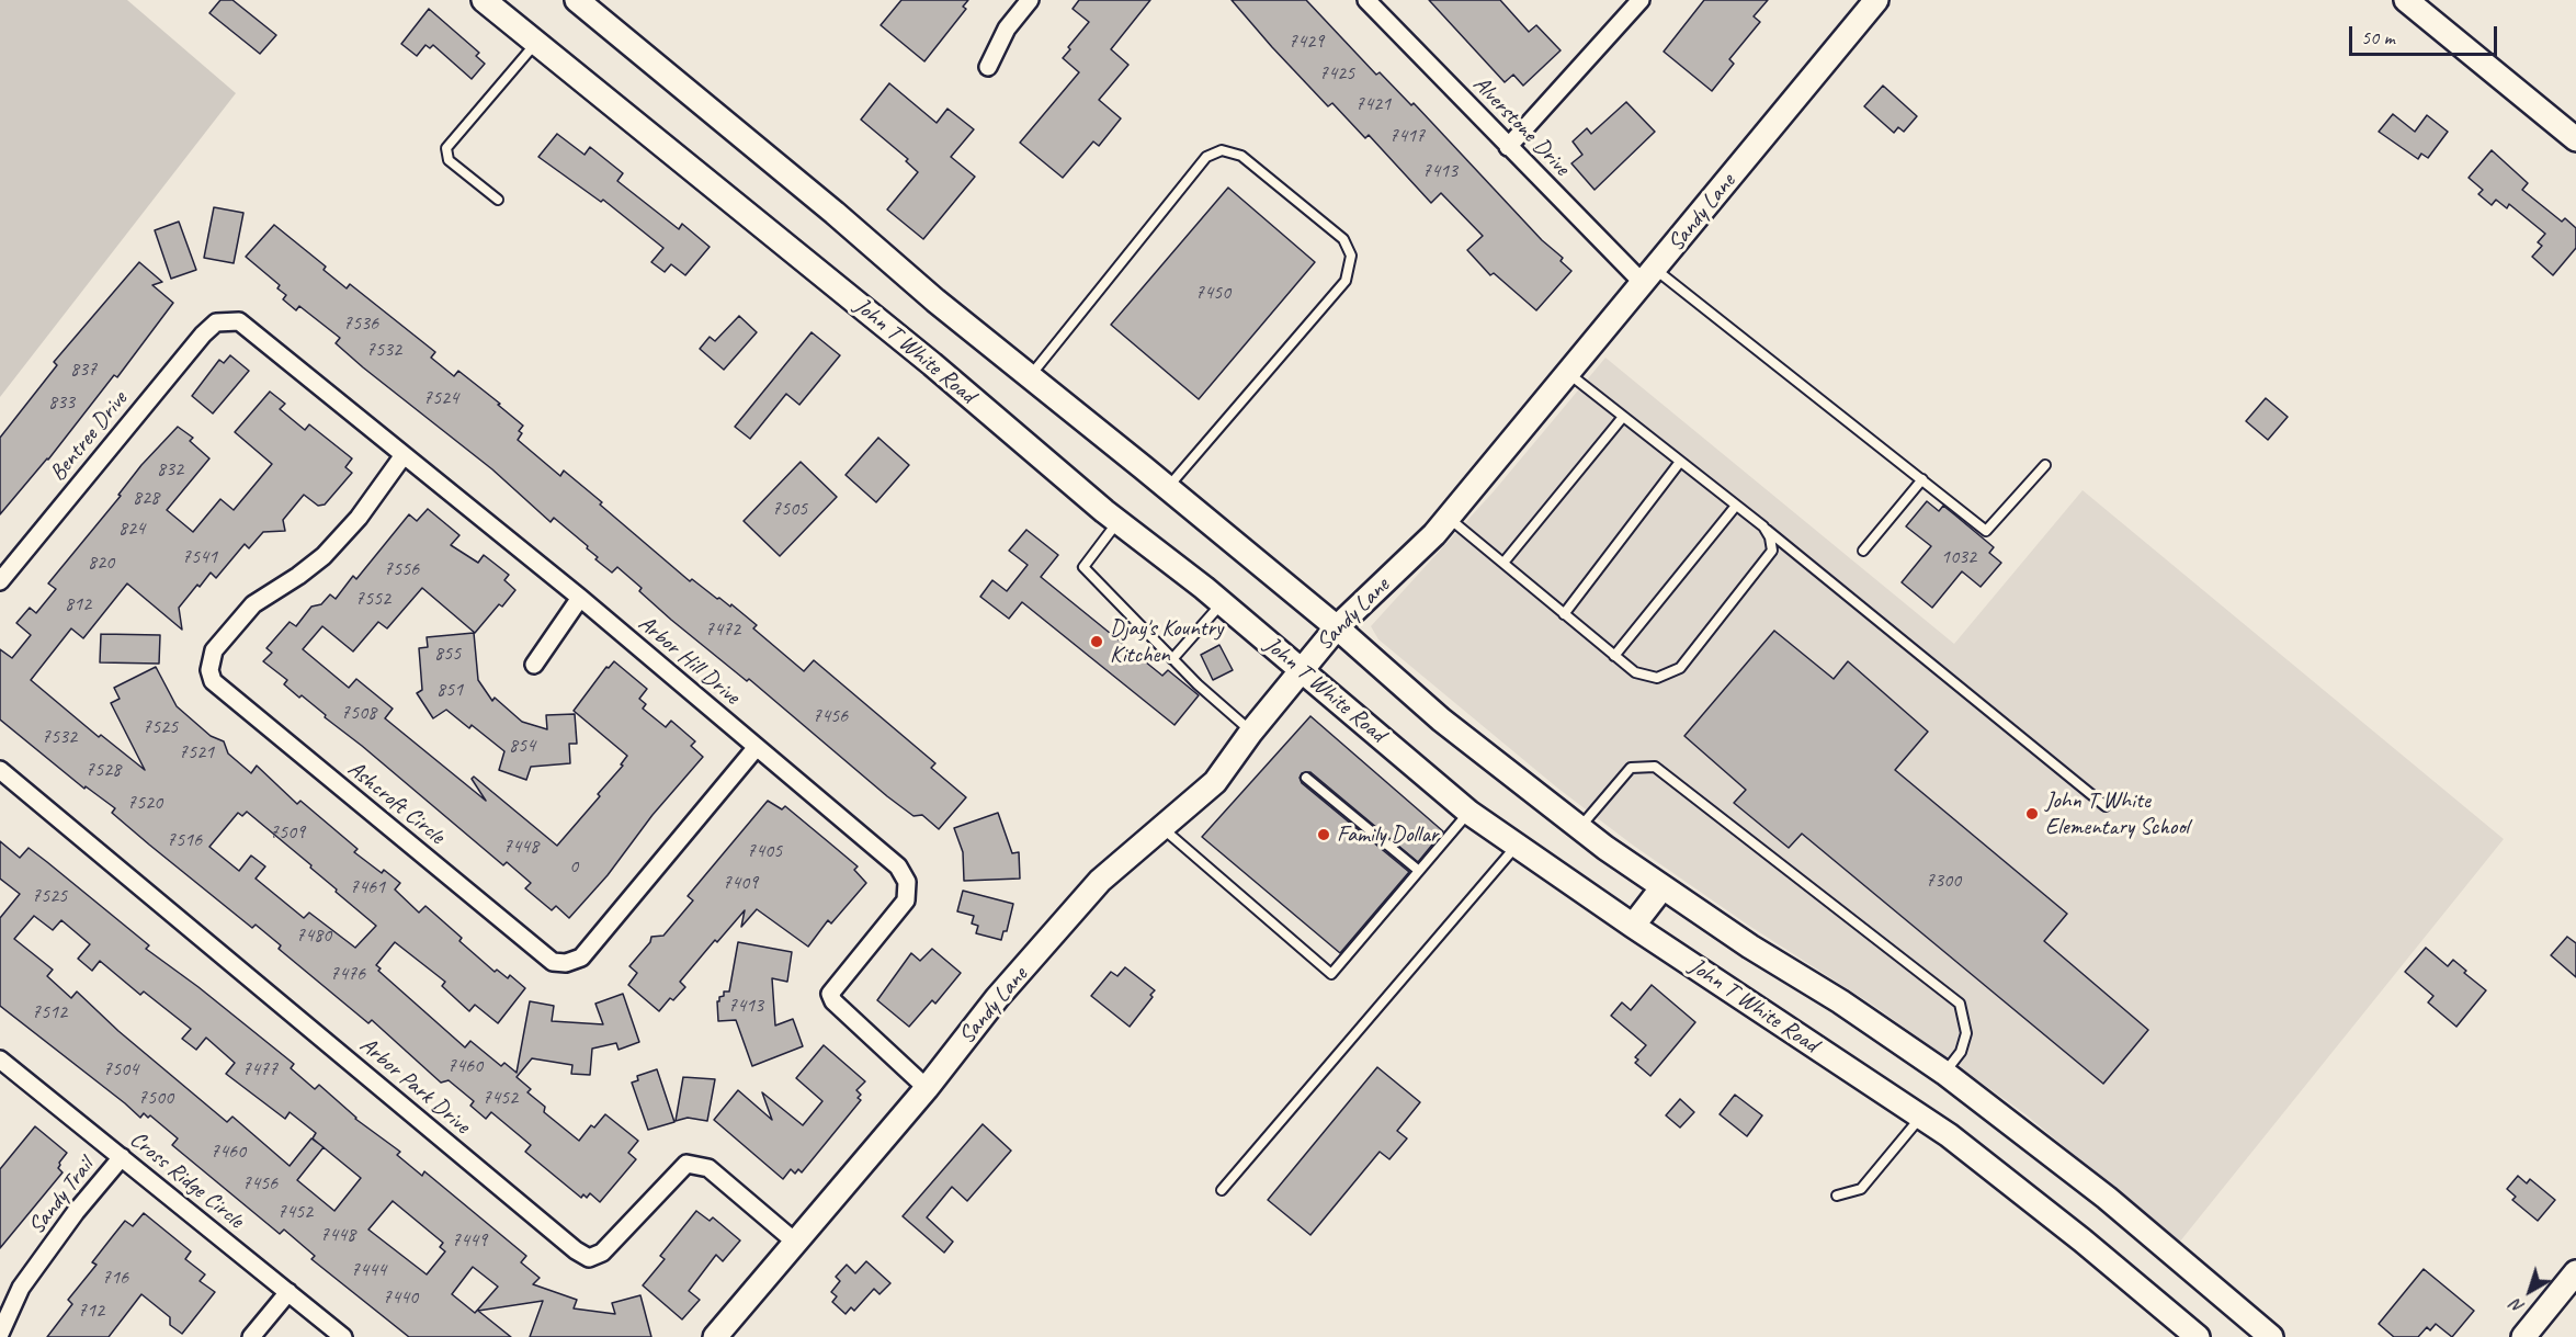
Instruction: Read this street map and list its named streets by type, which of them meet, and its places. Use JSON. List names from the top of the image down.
{
  "streets": {
    "main road": ["Sandy Lane", "John T White Road"],
    "street": [
      "Alverstone Drive",
      "Bentree Drive",
      "Arbor Hill Drive",
      "Ashcroft Circle",
      "Arbor Park Drive",
      "Cross Ridge Circle",
      "Sandy Trail"
    ]
  },
  "crossings": [
    ["Alverstone Drive", "Sandy Lane"],
    ["Sandy Lane", "John T White Road"],
    ["Sandy Lane", "Arbor Hill Drive"],
    ["Sandy Lane", "Arbor Park Drive"],
    ["Bentree Drive", "Arbor Hill Drive"],
    ["Arbor Hill Drive", "Ashcroft Circle"],
    ["Cross Ridge Circle", "Sandy Trail"]
  ],
  "places": ["Djay's Kountry Kitchen", "John T White Elementary School", "Family Dollar"],
  "house_numbers": [
    "7429",
    "7425",
    "7421",
    "7417",
    "7413",
    "7450",
    "7536",
    "7532",
    "837",
    "7524",
    "833",
    "832",
    "828",
    "7505",
    "824",
    "7541",
    "1032",
    "820",
    "7556",
    "7552",
    "812",
    "7472",
    "855",
    "851",
    "7508",
    "7456",
    "7525",
    "7532",
    "854",
    "7521",
    "7528",
    "7520",
    "7509",
    "7516",
    "7448",
    "7405",
    "0",
    "7300",
    "7409",
    "7461",
    "7525",
    "7480",
    "7476",
    "7413",
    "7512",
    "7460",
    "7504",
    "7477",
    "7500",
    "7452",
    "7460",
    "7456",
    "7452",
    "7448",
    "7449",
    "7444",
    "716",
    "7440",
    "712"
  ],
  "scale_bar": "50 m",
  "north": "bottom left"
}
